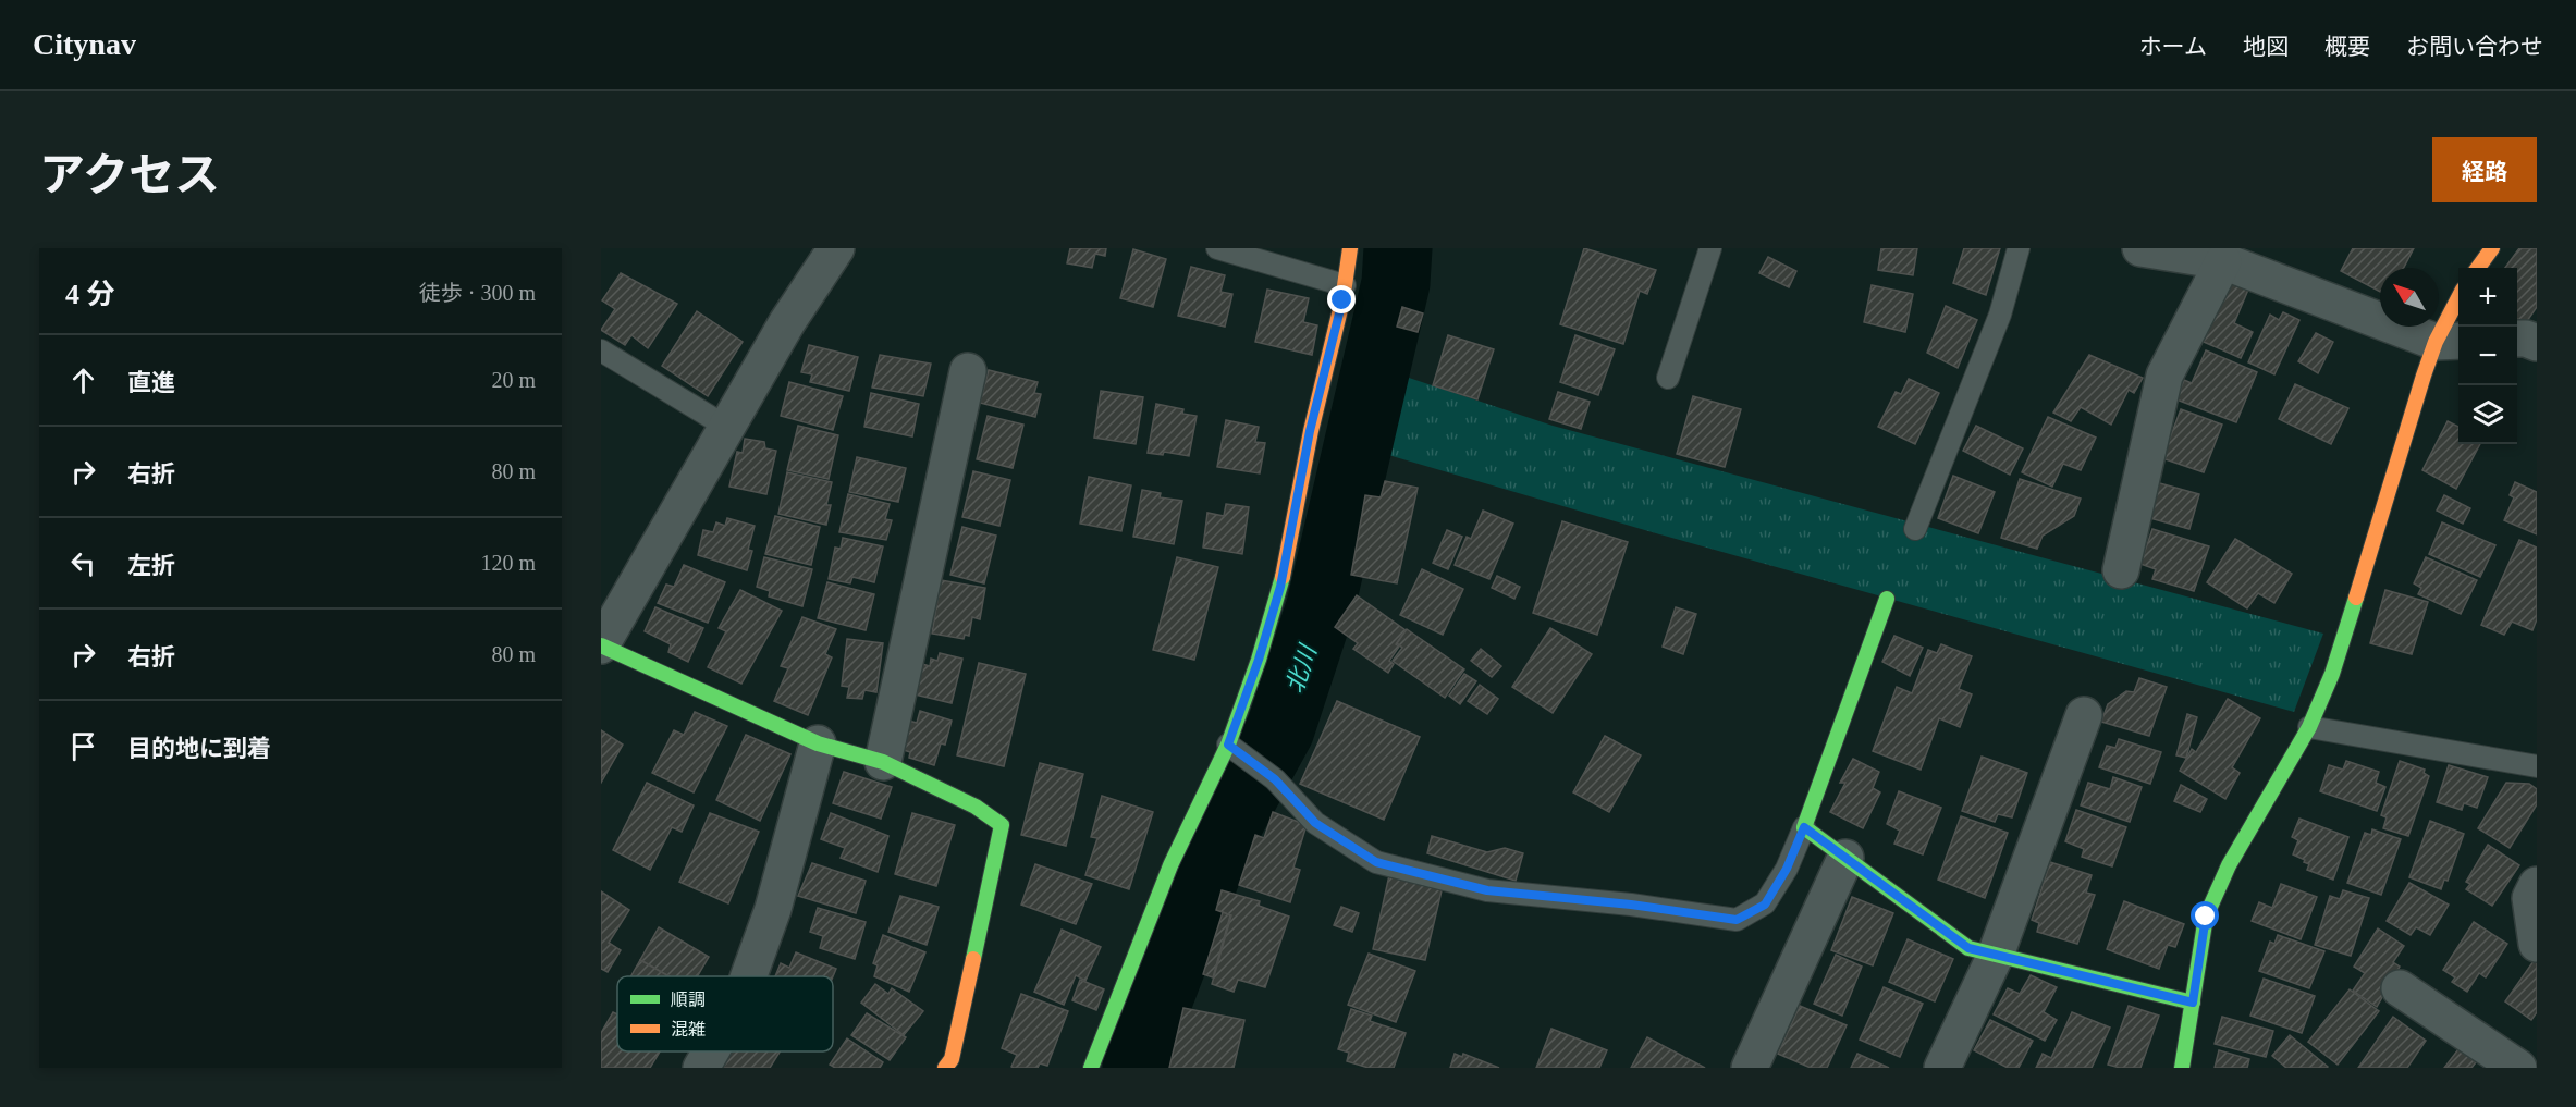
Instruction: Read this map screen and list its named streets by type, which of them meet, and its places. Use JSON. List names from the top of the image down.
{
  "water": ["北川"],
  "legend": ["順調", "混雑"],
  "north": "top left",
  "page": {
    "header": "Citynav",
    "nav": [
      "ホーム",
      "地図",
      "概要",
      "お問い合わせ"
    ],
    "title": "アクセス",
    "buttons": "経路",
    "heading": ["4 分", "徒歩 · 300 m"],
    "map_buttons": ["+", "−"],
    "list": [
      ["直進", "20 m"],
      ["右折", "80 m"],
      ["左折", "120 m"],
      ["右折", "80 m"],
      "目的地に到着"
    ]
  }
}
